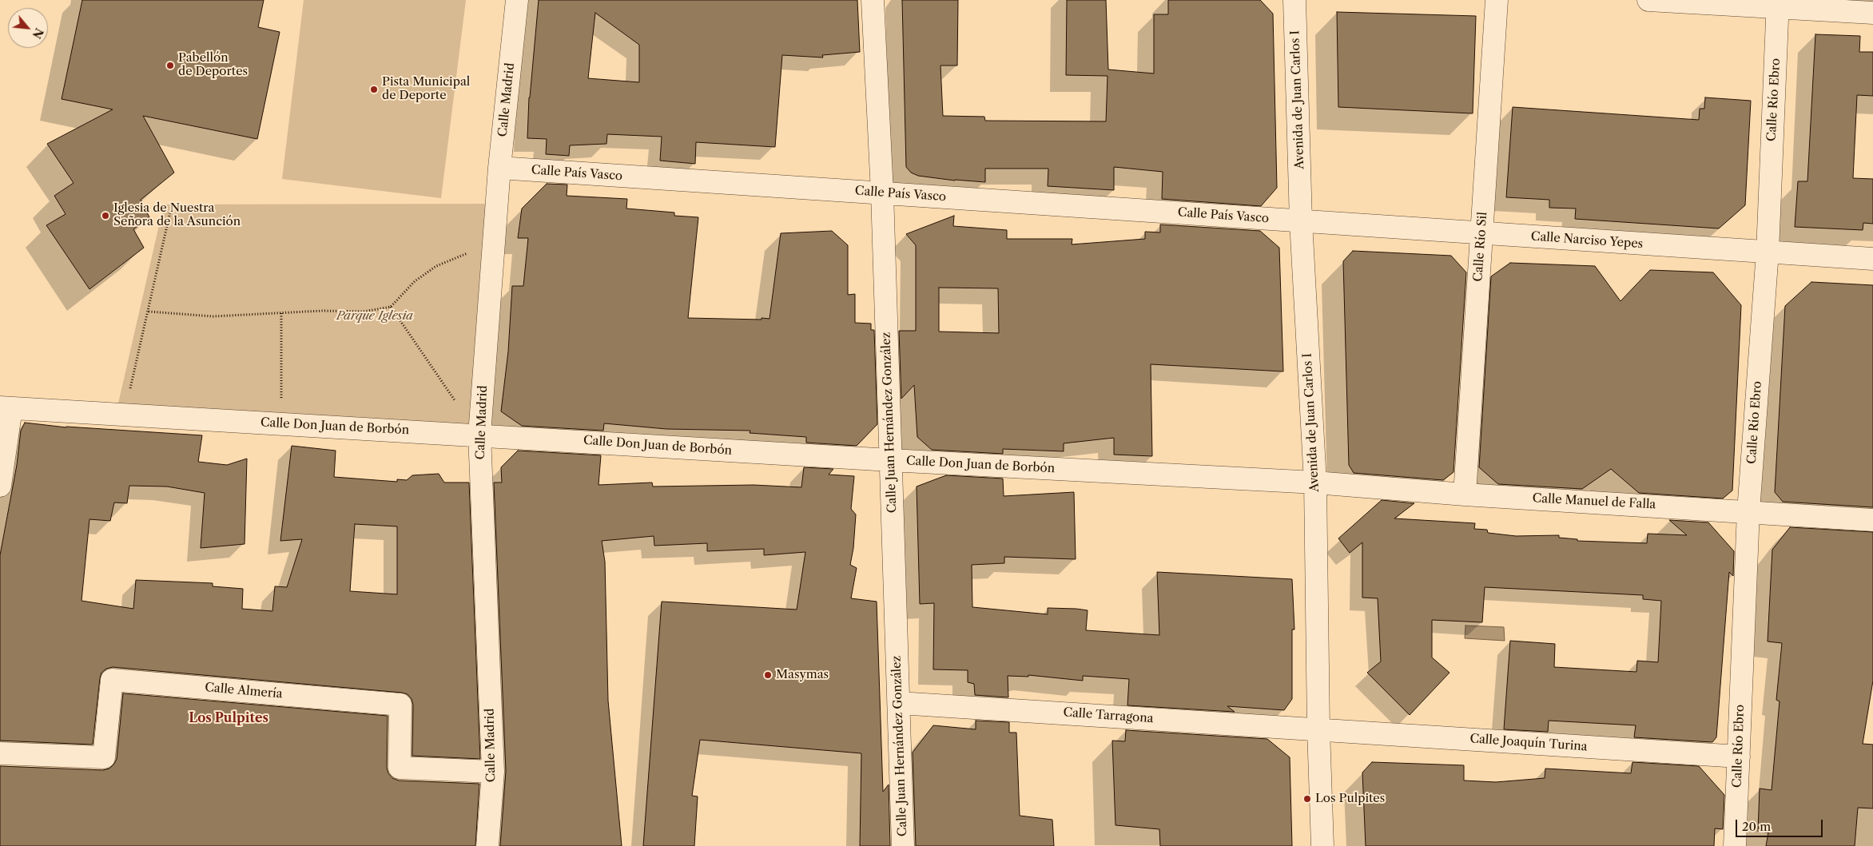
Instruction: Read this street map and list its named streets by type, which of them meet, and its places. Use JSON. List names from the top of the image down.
{
  "streets": {
    "street": [
      "Calle Madrid",
      "Avenida de Juan Carlos I",
      "Calle Río Ebro",
      "Calle País Vasco",
      "Calle Narciso Yepes",
      "Calle Río Sil",
      "Calle Juan Hernández González",
      "Calle Don Juan de Borbón",
      "Calle Manuel de Falla",
      "Calle Almería",
      "Calle Tarragona",
      "Calle Joaquín Turina"
    ]
  },
  "crossings": [
    ["Calle Madrid", "Calle País Vasco"],
    ["Calle Madrid", "Calle Don Juan de Borbón"],
    ["Calle Madrid", "Calle Almería"],
    ["Avenida de Juan Carlos I", "Calle País Vasco"],
    ["Avenida de Juan Carlos I", "Calle Narciso Yepes"],
    ["Avenida de Juan Carlos I", "Calle Don Juan de Borbón"],
    ["Avenida de Juan Carlos I", "Calle Manuel de Falla"],
    ["Avenida de Juan Carlos I", "Calle Tarragona"],
    ["Avenida de Juan Carlos I", "Calle Joaquín Turina"],
    ["Calle Río Ebro", "Calle Narciso Yepes"],
    ["Calle Río Ebro", "Calle Manuel de Falla"],
    ["Calle Río Ebro", "Calle Joaquín Turina"],
    ["Calle País Vasco", "Calle Narciso Yepes"],
    ["Calle País Vasco", "Calle Juan Hernández González"],
    ["Calle Narciso Yepes", "Calle Río Sil"],
    ["Calle Río Sil", "Calle Manuel de Falla"],
    ["Calle Juan Hernández González", "Calle Don Juan de Borbón"],
    ["Calle Juan Hernández González", "Calle Tarragona"],
    ["Calle Don Juan de Borbón", "Calle Manuel de Falla"],
    ["Calle Tarragona", "Calle Joaquín Turina"]
  ],
  "districts": ["Los Pulpites"],
  "parks": ["Parque Iglesia"],
  "places": [
    "Pabellón de Deportes",
    "Pista Municipal de Deporte",
    "Iglesia de Nuestra Señora de la Asunción",
    "Masymas",
    "Los Pulpites"
  ],
  "scale_bar": "20 m",
  "north": "bottom right"
}
